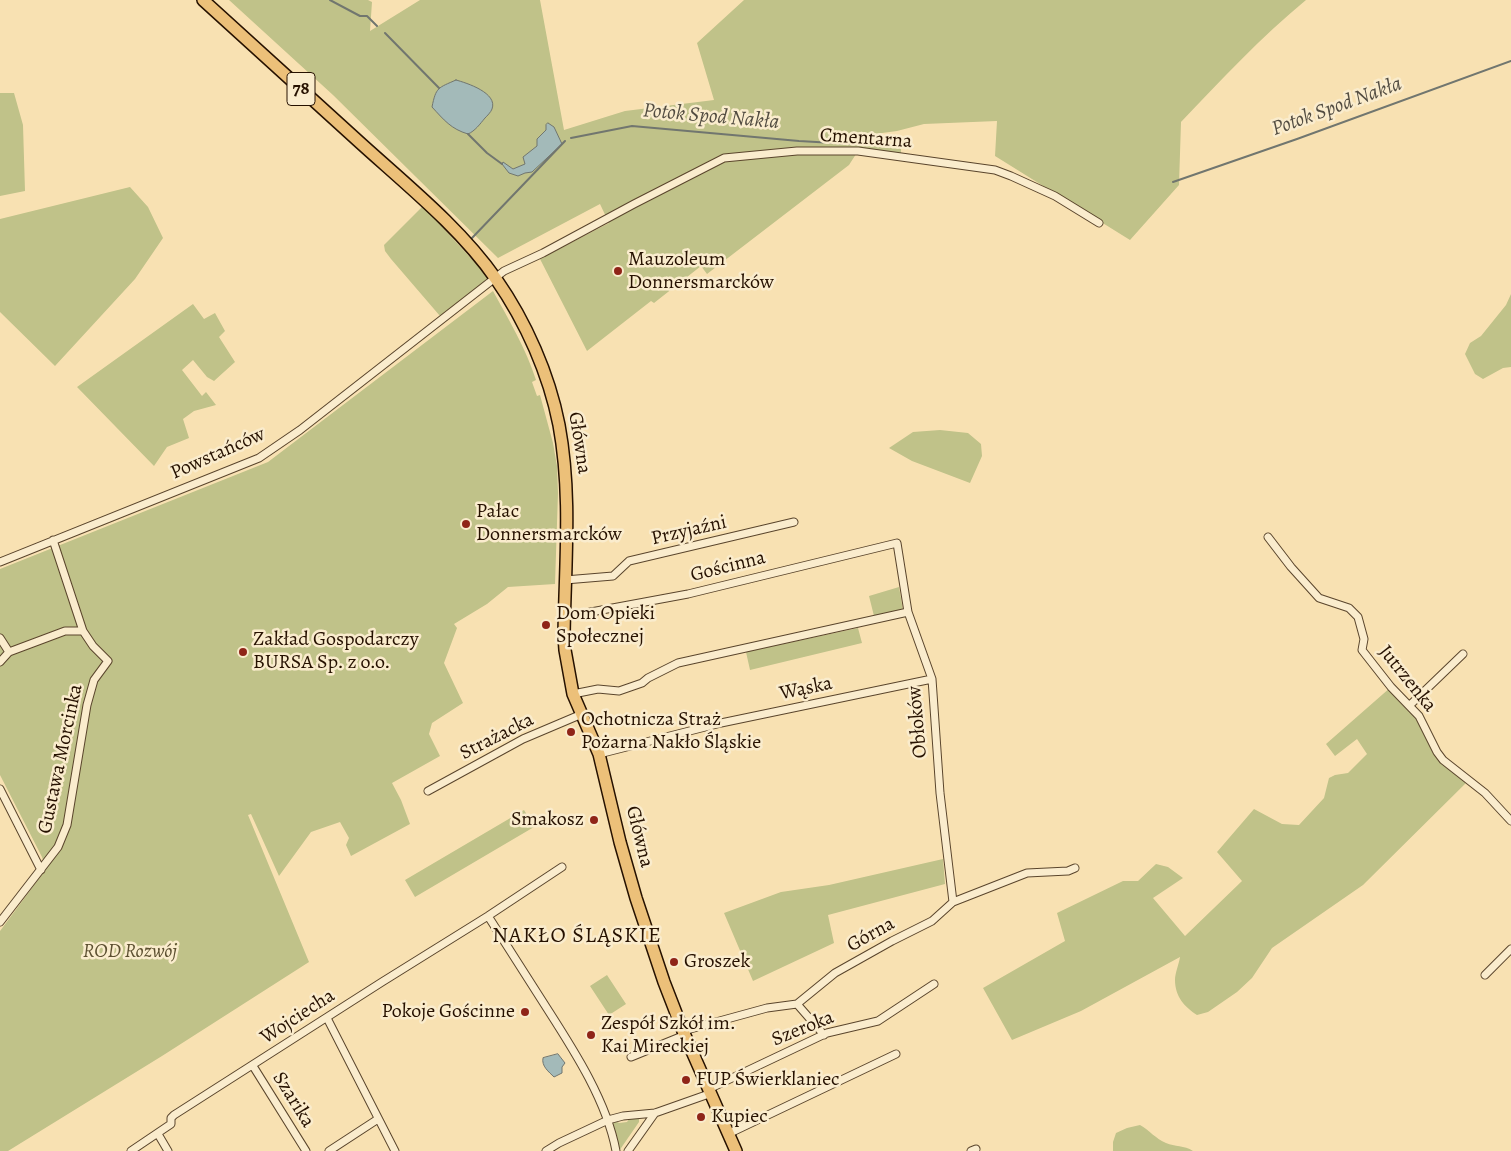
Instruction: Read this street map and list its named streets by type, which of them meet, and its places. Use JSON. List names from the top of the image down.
{
  "streets": {
    "main road": ["78", "Główna"],
    "street": [
      "Cmentarna",
      "Powstańców",
      "Przyjaźni",
      "Gościnna",
      "Jutrzenka",
      "Wąska",
      "Obłoków",
      "Strażacka",
      "Gustawa Morcinka",
      "Górna",
      "Wojciecha",
      "Szeroka",
      "Szarika"
    ]
  },
  "crossings": [
    ["Cmentarna", "Główna"],
    ["Cmentarna", "Powstańców"],
    ["Główna", "Powstańców"],
    ["Główna", "Przyjaźni"],
    ["Główna", "Gościnna"],
    ["Główna", "Wąska"],
    ["Główna", "Strażacka"],
    ["Główna", "Szeroka"],
    ["Gościnna", "Obłoków"],
    ["Wąska", "Obłoków"],
    ["Obłoków", "Górna"],
    ["Wojciecha", "Szarika"]
  ],
  "districts": ["NAKŁO ŚLĄSKIE"],
  "water": ["Potok Spod Nakła"],
  "parks": ["ROD Rozwój"],
  "places": [
    "Mauzoleum Donnersmarcków",
    "Pałac Donnersmarcków",
    "Dom Opieki Społecznej",
    "Zakład Gospodarczy BURSA Sp. z o.o.",
    "Ochotnicza Straż Pożarna Nakło Śląskie",
    "Smakosz",
    "Groszek",
    "Pokoje Gościnne",
    "Zespół Szkół im. Kai Mireckiej",
    "FUP Świerklaniec",
    "Kupiec"
  ]
}
